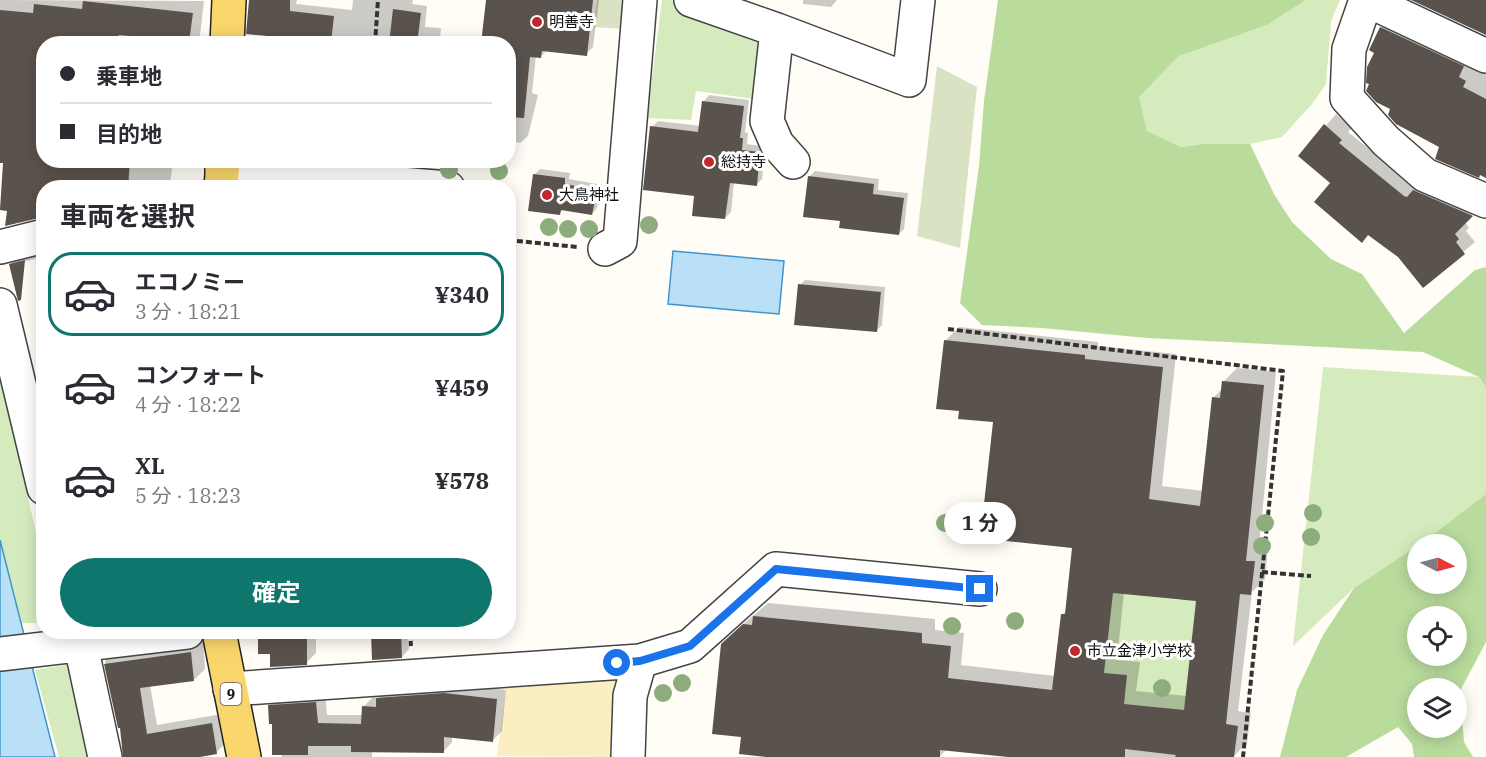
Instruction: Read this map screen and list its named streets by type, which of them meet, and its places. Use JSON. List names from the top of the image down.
{
  "streets": {
    "main road": ["9"]
  },
  "places": [
    "明善寺",
    "総持寺",
    "大鳥神社",
    "市立金津小学校"
  ],
  "north": "right",
  "page": {
    "banner": ["乗車地", "目的地"],
    "heading": "車両を選択",
    "list": [
      {
        "name": "エコノミー",
        "note": "3 分 · 18:21",
        "value": "¥340"
      },
      {
        "name": "コンフォート",
        "note": "4 分 · 18:22",
        "value": "¥459"
      },
      {
        "name": "XL",
        "note": "5 分 · 18:23",
        "value": "¥578"
      }
    ],
    "bubble": "1 分",
    "buttons": "確定"
  }
}
